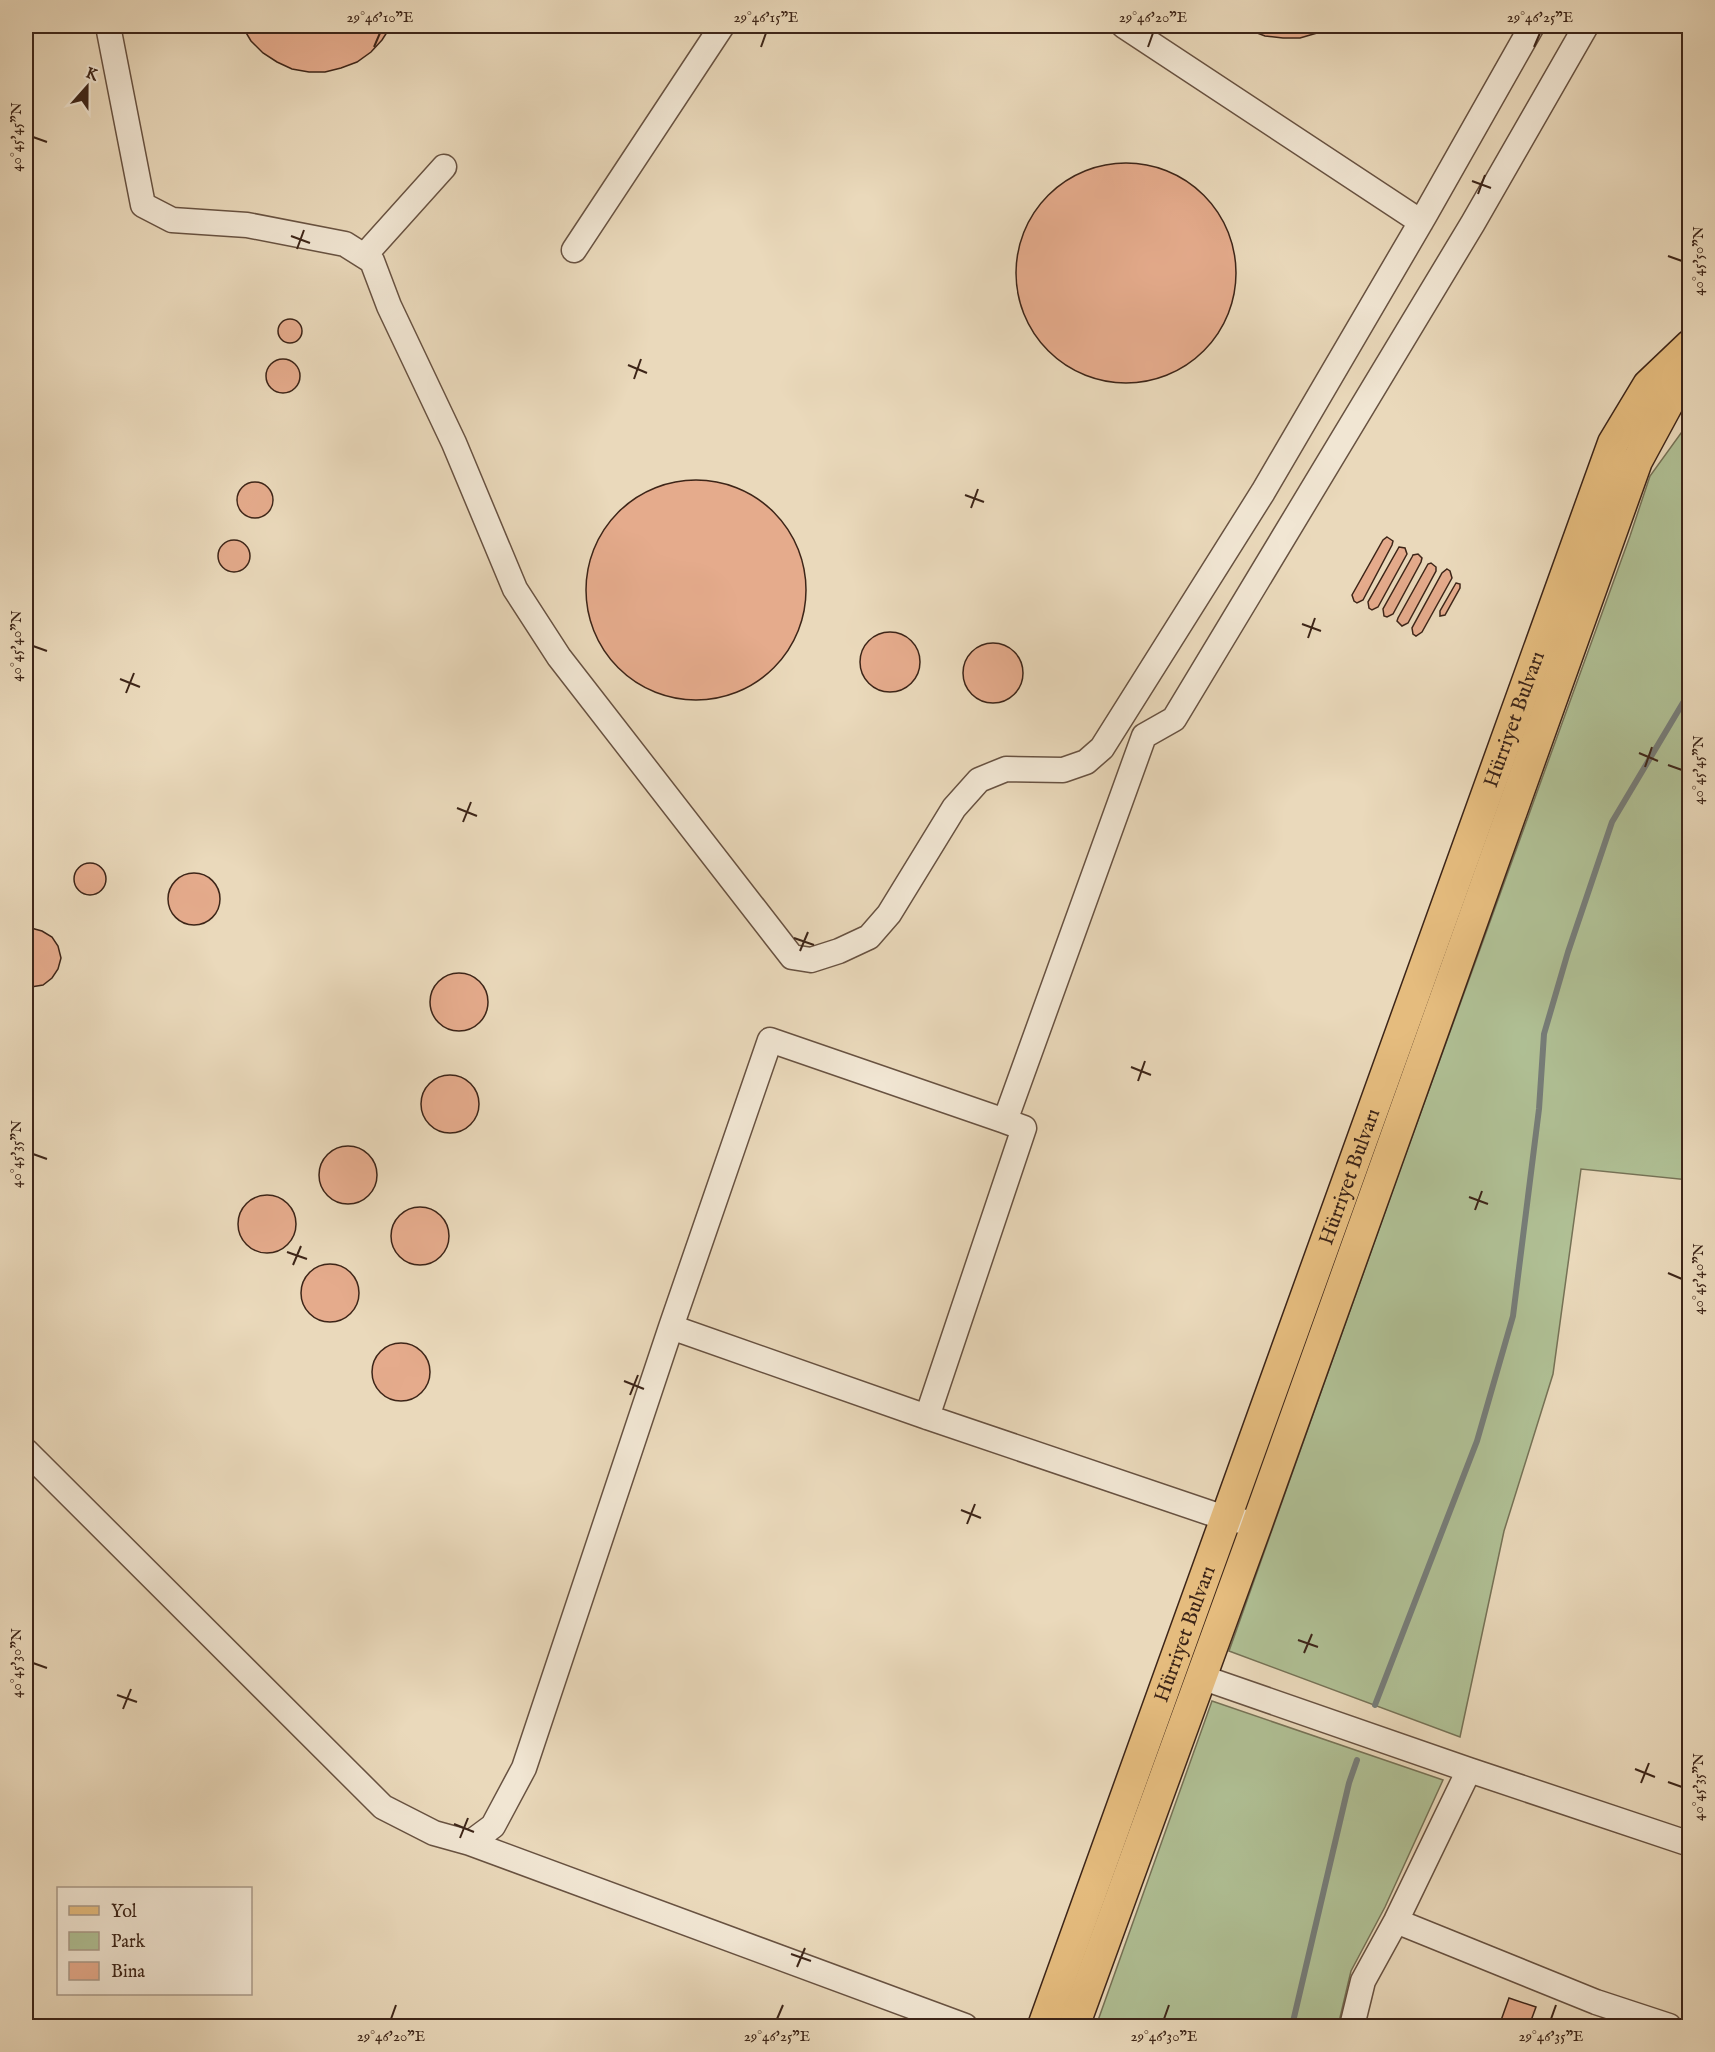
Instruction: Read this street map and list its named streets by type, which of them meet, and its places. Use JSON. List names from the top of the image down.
{
  "streets": {
    "main road": ["Hürriyet Bulvarı"]
  },
  "legend": ["Yol", "Park", "Bina"],
  "north": "top",
  "coordinates": [
    "29°46'10\"E",
    "29°46'15\"E",
    "29°46'20\"E",
    "29°46'25\"E",
    "40°45'45\"N",
    "40°45'50\"N",
    "40°45'40\"N",
    "40°45'35\"N",
    "40°45'30\"N",
    "29°46'30\"E",
    "29°46'35\"E"
  ]
}
